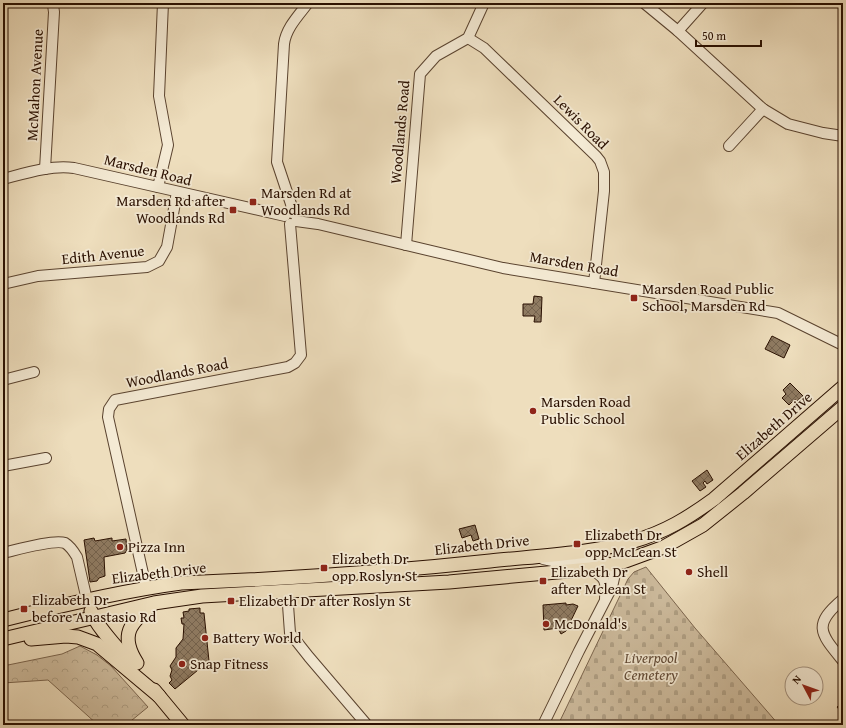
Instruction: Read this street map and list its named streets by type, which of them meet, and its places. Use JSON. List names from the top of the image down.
{
  "streets": {
    "main road": ["Elizabeth Drive"],
    "street": [
      "McMahon Avenue",
      "Lewis Road",
      "Woodlands Road",
      "Marsden Road",
      "Edith Avenue"
    ]
  },
  "crossings": [
    ["McMahon Avenue", "Marsden Road"],
    ["Lewis Road", "Woodlands Road"],
    ["Lewis Road", "Marsden Road"],
    ["Woodlands Road", "Marsden Road"],
    ["Woodlands Road", "Elizabeth Drive"],
    ["Marsden Road", "Edith Avenue"]
  ],
  "parks": ["Liverpool Cemetery"],
  "places": {
    "transit": [
      "Marsden Rd at Woodlands Rd",
      "Marsden Rd after Woodlands Rd",
      "Marsden Road Public School, Marsden Rd",
      "Elizabeth Dr opp McLean St",
      "Elizabeth Dr opp Roslyn St",
      "Elizabeth Dr after Mclean St",
      "Elizabeth Dr after Roslyn St",
      "Elizabeth Dr before Anastasio Rd"
    ],
    "other": [
      "Marsden Road Public School",
      "Pizza Inn",
      "Shell",
      "McDonald's",
      "Battery World",
      "Snap Fitness"
    ]
  },
  "scale_bar": "50 m",
  "north": "top left"
}
